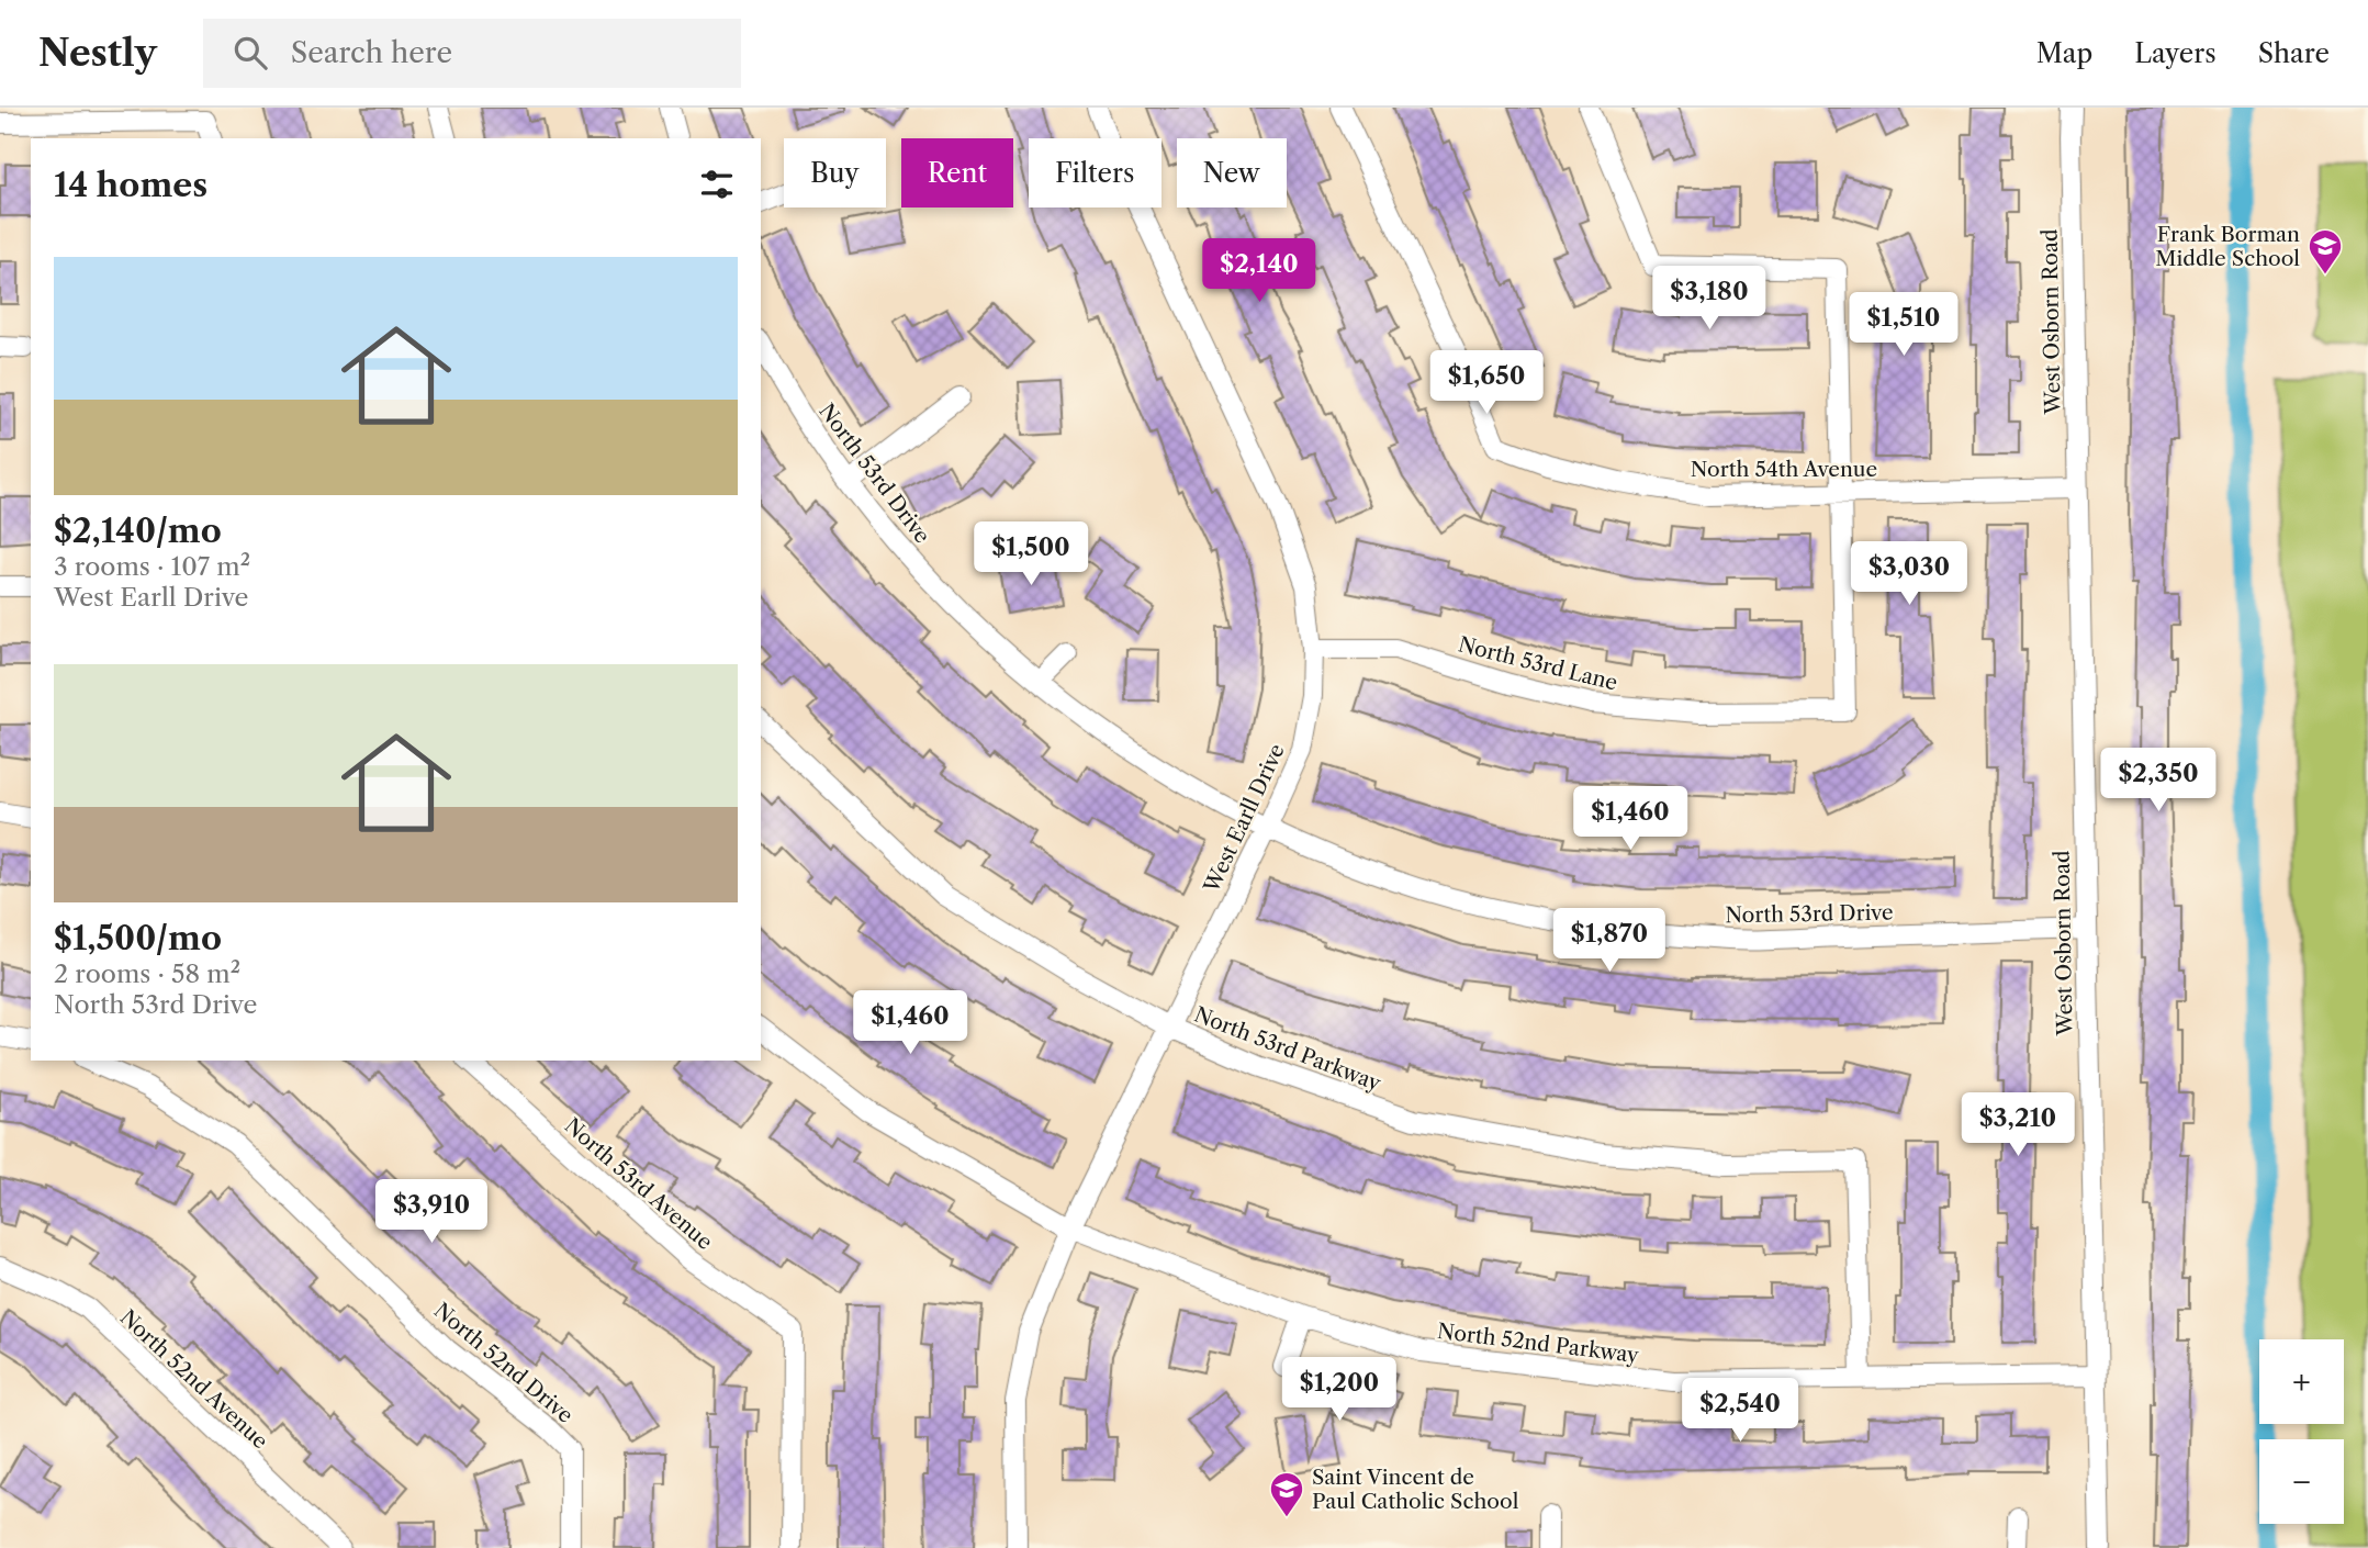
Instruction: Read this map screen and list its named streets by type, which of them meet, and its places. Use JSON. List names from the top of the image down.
{
  "streets": {
    "street": [
      "West Osborn Road",
      "North 54th Avenue",
      "North 53rd Drive",
      "North 53rd Lane",
      "West Earll Drive",
      "North 53rd Parkway",
      "North 53rd Avenue",
      "North 52nd Parkway",
      "North 52nd Drive",
      "North 52nd Avenue"
    ]
  },
  "crossings": [
    ["West Osborn Road", "North 54th Avenue"],
    ["West Osborn Road", "North 53rd Drive"],
    ["West Osborn Road", "North 52nd Parkway"],
    ["North 54th Avenue", "North 53rd Lane"],
    ["North 53rd Drive", "West Earll Drive"],
    ["North 53rd Lane", "West Earll Drive"],
    ["West Earll Drive", "North 53rd Parkway"],
    ["West Earll Drive", "North 52nd Parkway"],
    ["North 53rd Parkway", "North 52nd Parkway"]
  ],
  "places": {
    "school or university": ["Frank Borman Middle School", "Saint Vincent de Paul Catholic School"]
  },
  "page": {
    "header": "Nestly",
    "search": "Search here",
    "nav": ["Map", "Layers", "Share"],
    "chip": [
      "Buy",
      "Rent",
      "Filters",
      "New"
    ],
    "heading": "14 homes",
    "list": [
      {
        "name": "$2,140/mo",
        "note": "3 rooms · 107 m² · West Earll Drive"
      },
      {
        "name": "$1,500/mo",
        "note": "2 rooms · 58 m² · North 53rd Drive"
      }
    ],
    "price": [
      "$2,140",
      "$3,180",
      "$1,510",
      "$1,650",
      "$1,500",
      "$3,030",
      "$2,350",
      "$1,460",
      "$1,870",
      "$1,460",
      "$3,210",
      "$3,910",
      "$1,200",
      "$2,540"
    ],
    "map_buttons": ["+", "−"]
  }
}
